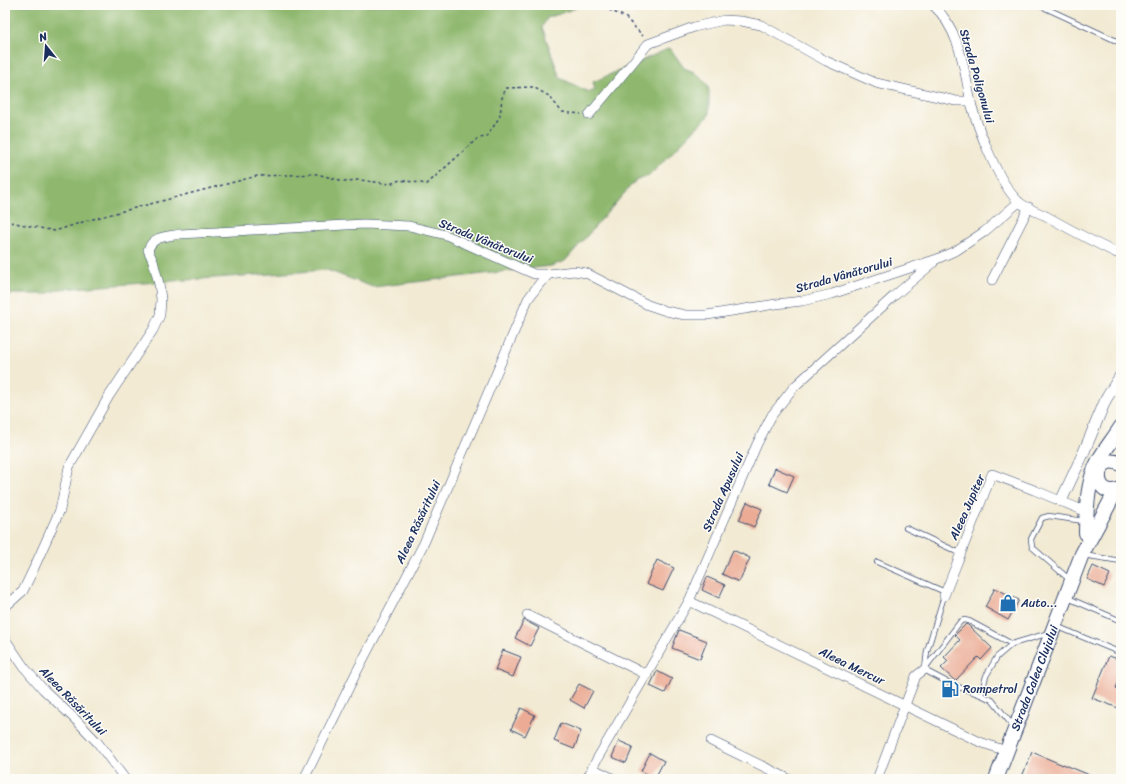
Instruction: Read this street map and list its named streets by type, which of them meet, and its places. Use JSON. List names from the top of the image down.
{
  "streets": {
    "highway": ["Strada Calea Clujului"],
    "street": [
      "Strada Poligonului",
      "Strada Vânătorului",
      "Strada Apusului",
      "Aleea Jupiter",
      "Aleea Răsăritului",
      "Aleea Mercur"
    ]
  },
  "crossings": [
    ["Strada Poligonului", "Strada Vânătorului"],
    ["Strada Vânătorului", "Strada Apusului"],
    ["Strada Vânătorului", "Aleea Răsăritului"],
    ["Strada Apusului", "Aleea Mercur"],
    ["Aleea Jupiter", "Strada Calea Clujului"],
    ["Aleea Mercur", "Strada Calea Clujului"]
  ],
  "places": {
    "shop": ["Auto..."],
    "fuel station": ["Rompetrol"]
  },
  "north": "top"
}
